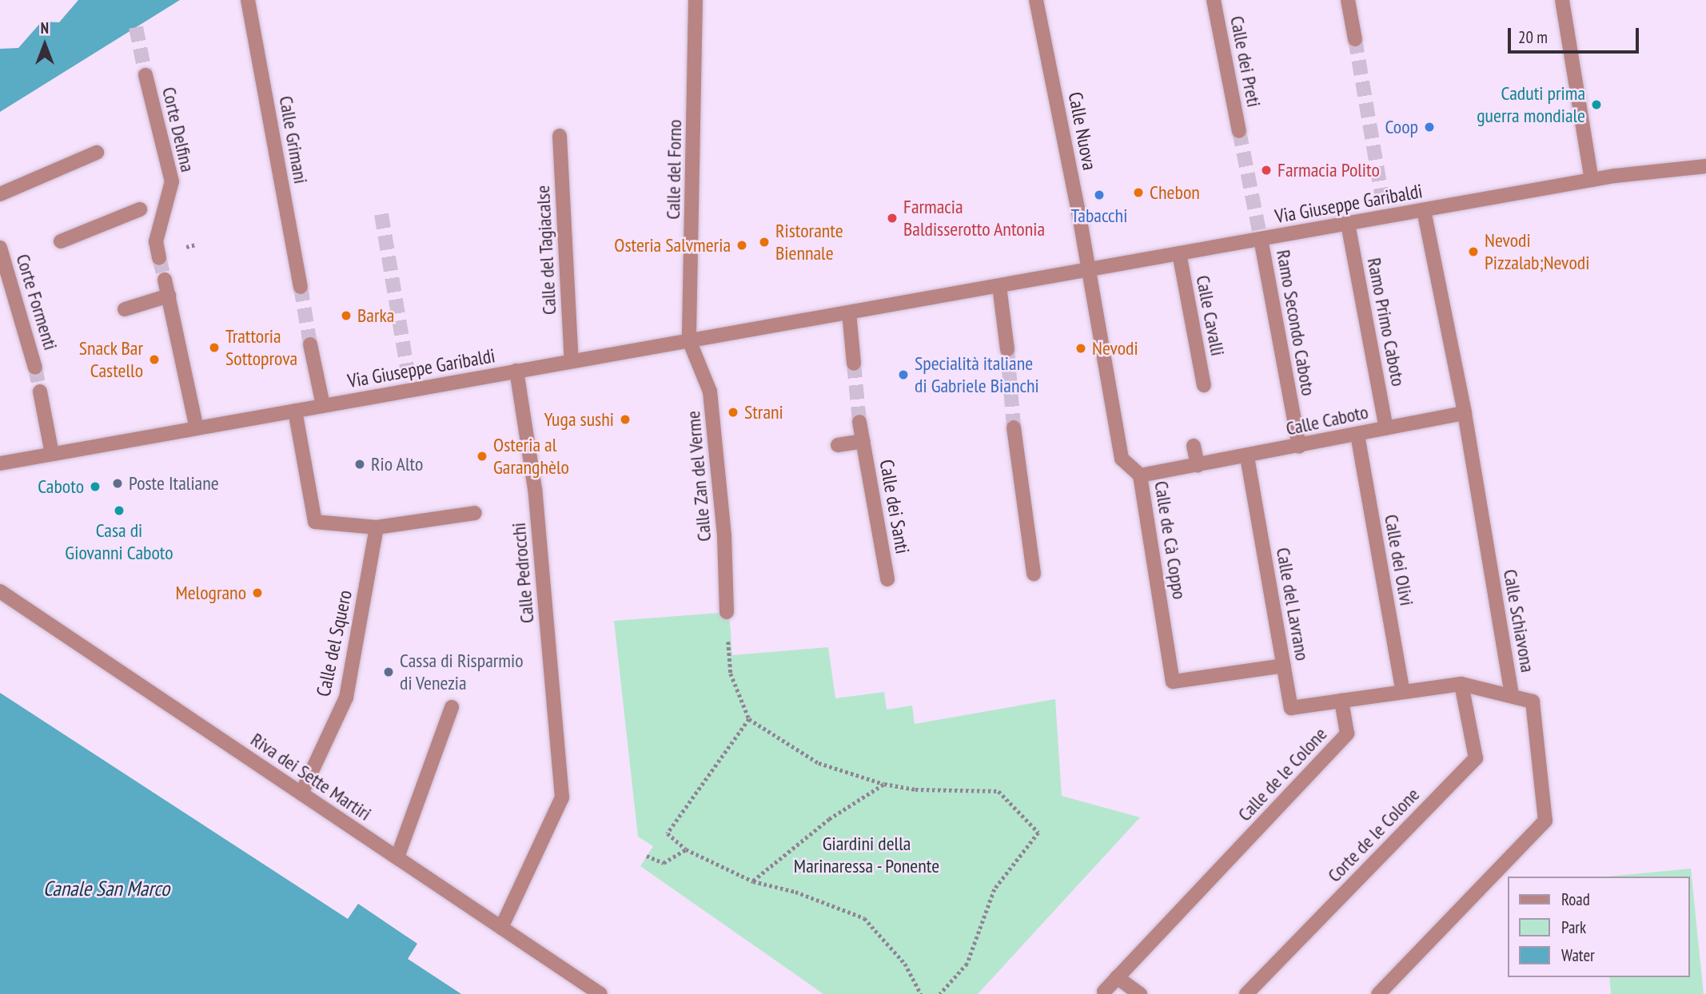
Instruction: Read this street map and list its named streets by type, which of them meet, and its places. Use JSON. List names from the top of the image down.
{
  "streets": {
    "street": [
      "Calle dei Preti",
      "Corte Delfina",
      "Calle Nuova",
      "Calle Grimani",
      "Calle del Forno",
      "Via Giuseppe Garibaldi",
      "Calle del Tagiacalse",
      "Corte Formenti",
      "Calle Cavalli",
      "Ramo Primo Caboto",
      "Ramo Secondo Caboto",
      "Calle Caboto",
      "Calle Zan del Verme",
      "Calle dei Santi",
      "Calle de Cà Coppo",
      "Calle dei Olivi",
      "Calle Pedrocchi",
      "Calle del Lavrano",
      "Calle Schiavona",
      "Calle del Squero",
      "Calle de le Colone",
      "Riva dei Sette Martiri",
      "Corte de le Colone"
    ]
  },
  "crossings": [
    ["Calle Nuova", "Via Giuseppe Garibaldi"],
    ["Calle Nuova", "Calle de Cà Coppo"],
    ["Calle del Forno", "Via Giuseppe Garibaldi"],
    ["Calle del Forno", "Calle Zan del Verme"],
    ["Via Giuseppe Garibaldi", "Calle del Tagiacalse"],
    ["Via Giuseppe Garibaldi", "Calle Cavalli"],
    ["Via Giuseppe Garibaldi", "Ramo Primo Caboto"],
    ["Via Giuseppe Garibaldi", "Ramo Secondo Caboto"],
    ["Via Giuseppe Garibaldi", "Calle Zan del Verme"],
    ["Via Giuseppe Garibaldi", "Calle de Cà Coppo"],
    ["Via Giuseppe Garibaldi", "Calle Pedrocchi"],
    ["Via Giuseppe Garibaldi", "Calle Schiavona"],
    ["Ramo Primo Caboto", "Calle Caboto"],
    ["Ramo Secondo Caboto", "Calle Caboto"],
    ["Calle Caboto", "Calle de Cà Coppo"],
    ["Calle Caboto", "Calle dei Olivi"],
    ["Calle Caboto", "Calle del Lavrano"],
    ["Calle Caboto", "Calle Schiavona"],
    ["Calle de Cà Coppo", "Calle del Lavrano"],
    ["Calle Pedrocchi", "Riva dei Sette Martiri"],
    ["Calle del Lavrano", "Calle de le Colone"],
    ["Calle del Squero", "Riva dei Sette Martiri"]
  ],
  "water": ["Canale San Marco"],
  "parks": ["Giardini della Marinaressa - Ponente"],
  "places": [
    "Caduti prima guerra mondiale",
    "Coop",
    "Farmacia Polito",
    "Chebon",
    "Tabacchi",
    "Farmacia Baldisserotto Antonia",
    "Ristorante Biennale",
    "Osteria Salvmeria",
    "Nevodi Pizzalab;Nevodi",
    "Barka",
    "Trattoria Sottoprova",
    "Nevodi",
    "Snack Bar Castello",
    "Specialità italiane di Gabriele Bianchi",
    "Strani",
    "Yuga sushi",
    "Osteria al Garanghèlo",
    "Rio Alto",
    "Poste Italiane",
    "Caboto",
    "Casa di Giovanni Caboto",
    "Melograno",
    "Cassa di Risparmio di Venezia"
  ],
  "legend": ["Road", "Park", "Water"],
  "scale_bar": "20 m",
  "north": "top"
}
